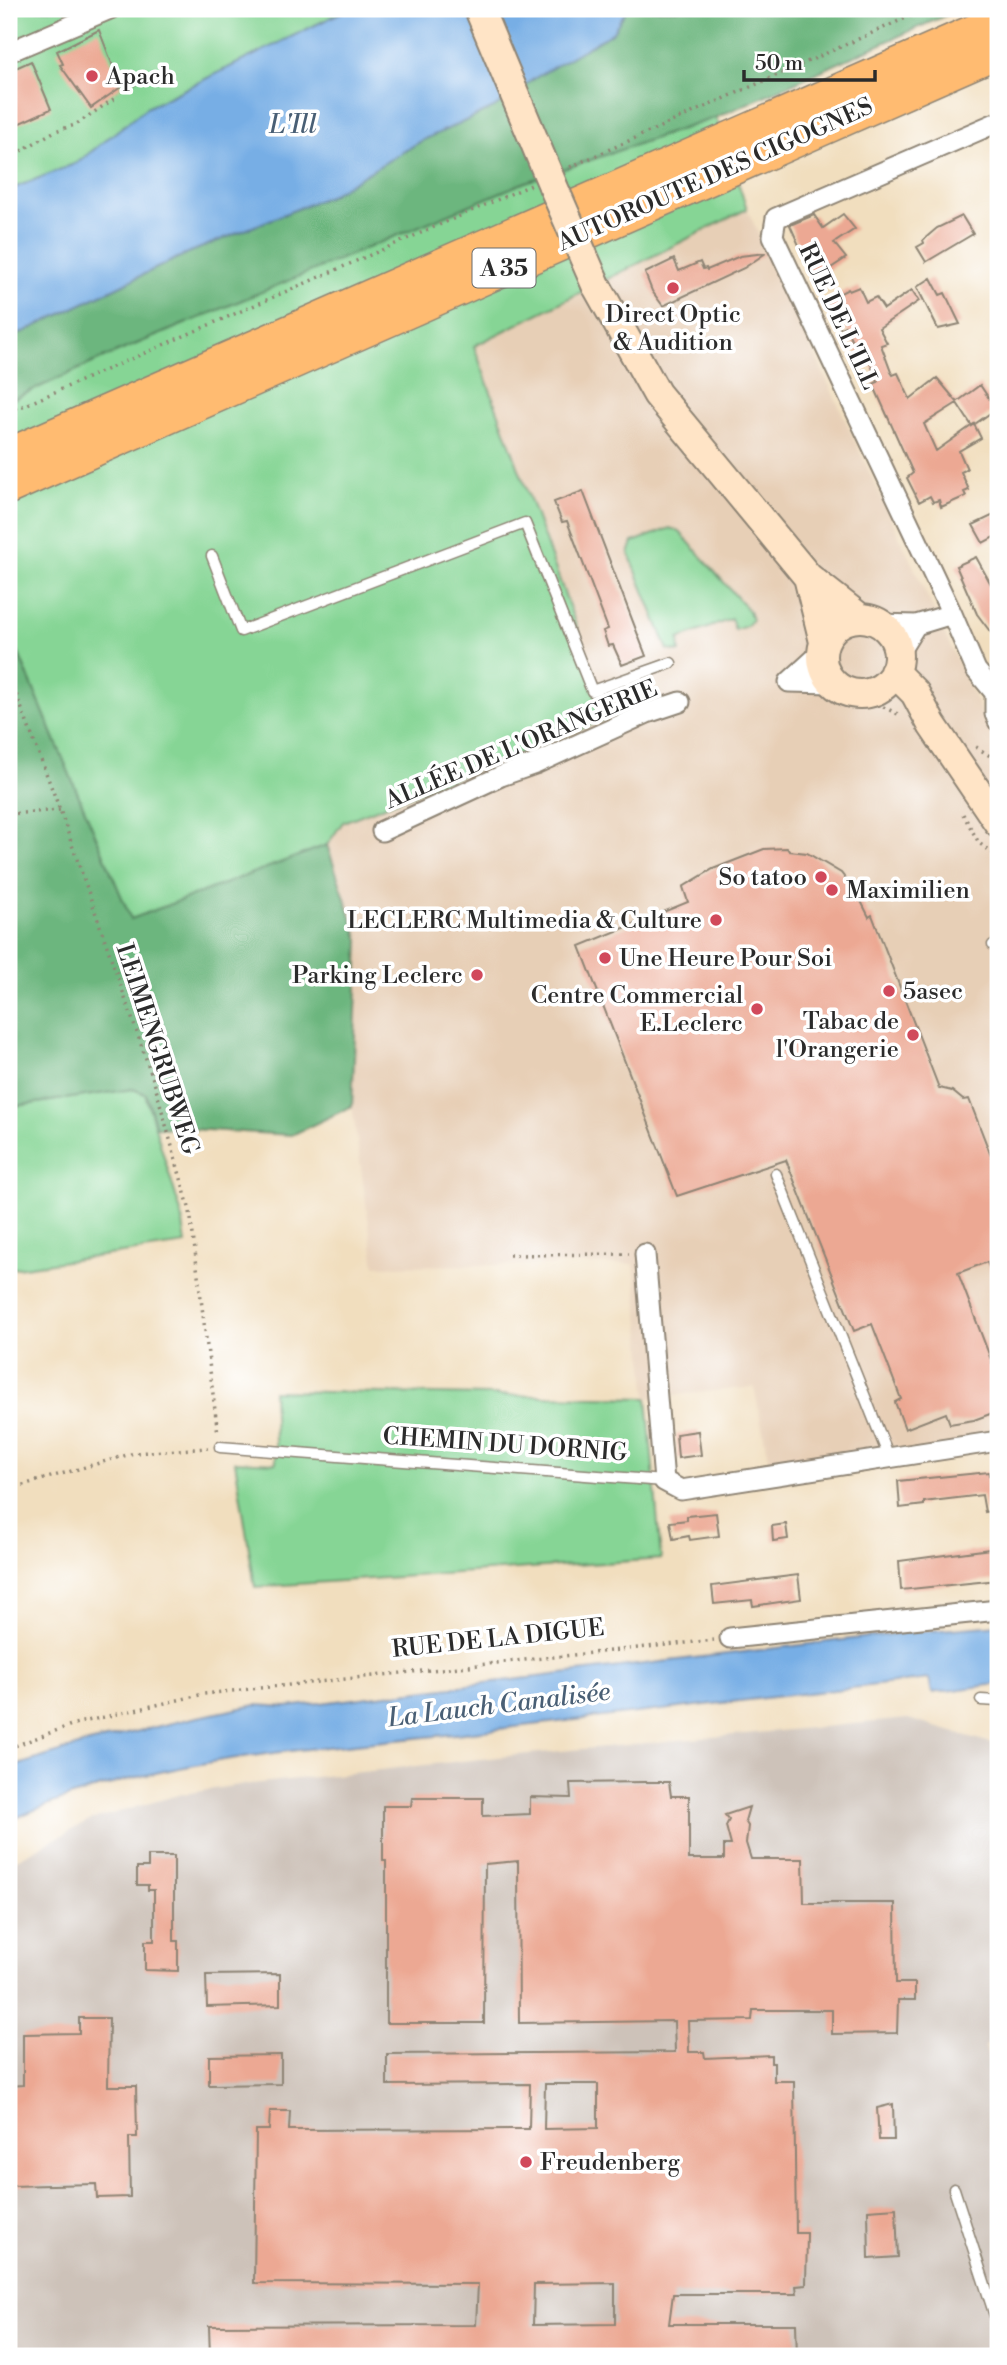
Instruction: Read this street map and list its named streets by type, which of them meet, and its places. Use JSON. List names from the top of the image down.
{
  "streets": {
    "highway": ["AUTOROUTE DES CIGOGNES", "A 35"],
    "street": ["RUE DE L'ILL", "ALLÉE DE L'ORANGERIE", "CHEMIN DU DORNIG"],
    "path": ["LEIMENGRUBWEG", "RUE DE LA DIGUE"]
  },
  "crossings": [
    ["LEIMENGRUBWEG", "CHEMIN DU DORNIG"]
  ],
  "water": ["L'Ill", "La Lauch Canalisée"],
  "places": [
    "Apach",
    "Direct Optic & Audition",
    "So tatoo",
    "Maximilien",
    "LECLERC Multimedia & Culture",
    "Une Heure Pour Soi",
    "Parking Leclerc",
    "5asec",
    "Centre Commercial E.Leclerc",
    "Tabac de l'Orangerie",
    "Freudenberg"
  ],
  "scale_bar": "50 m"
}
